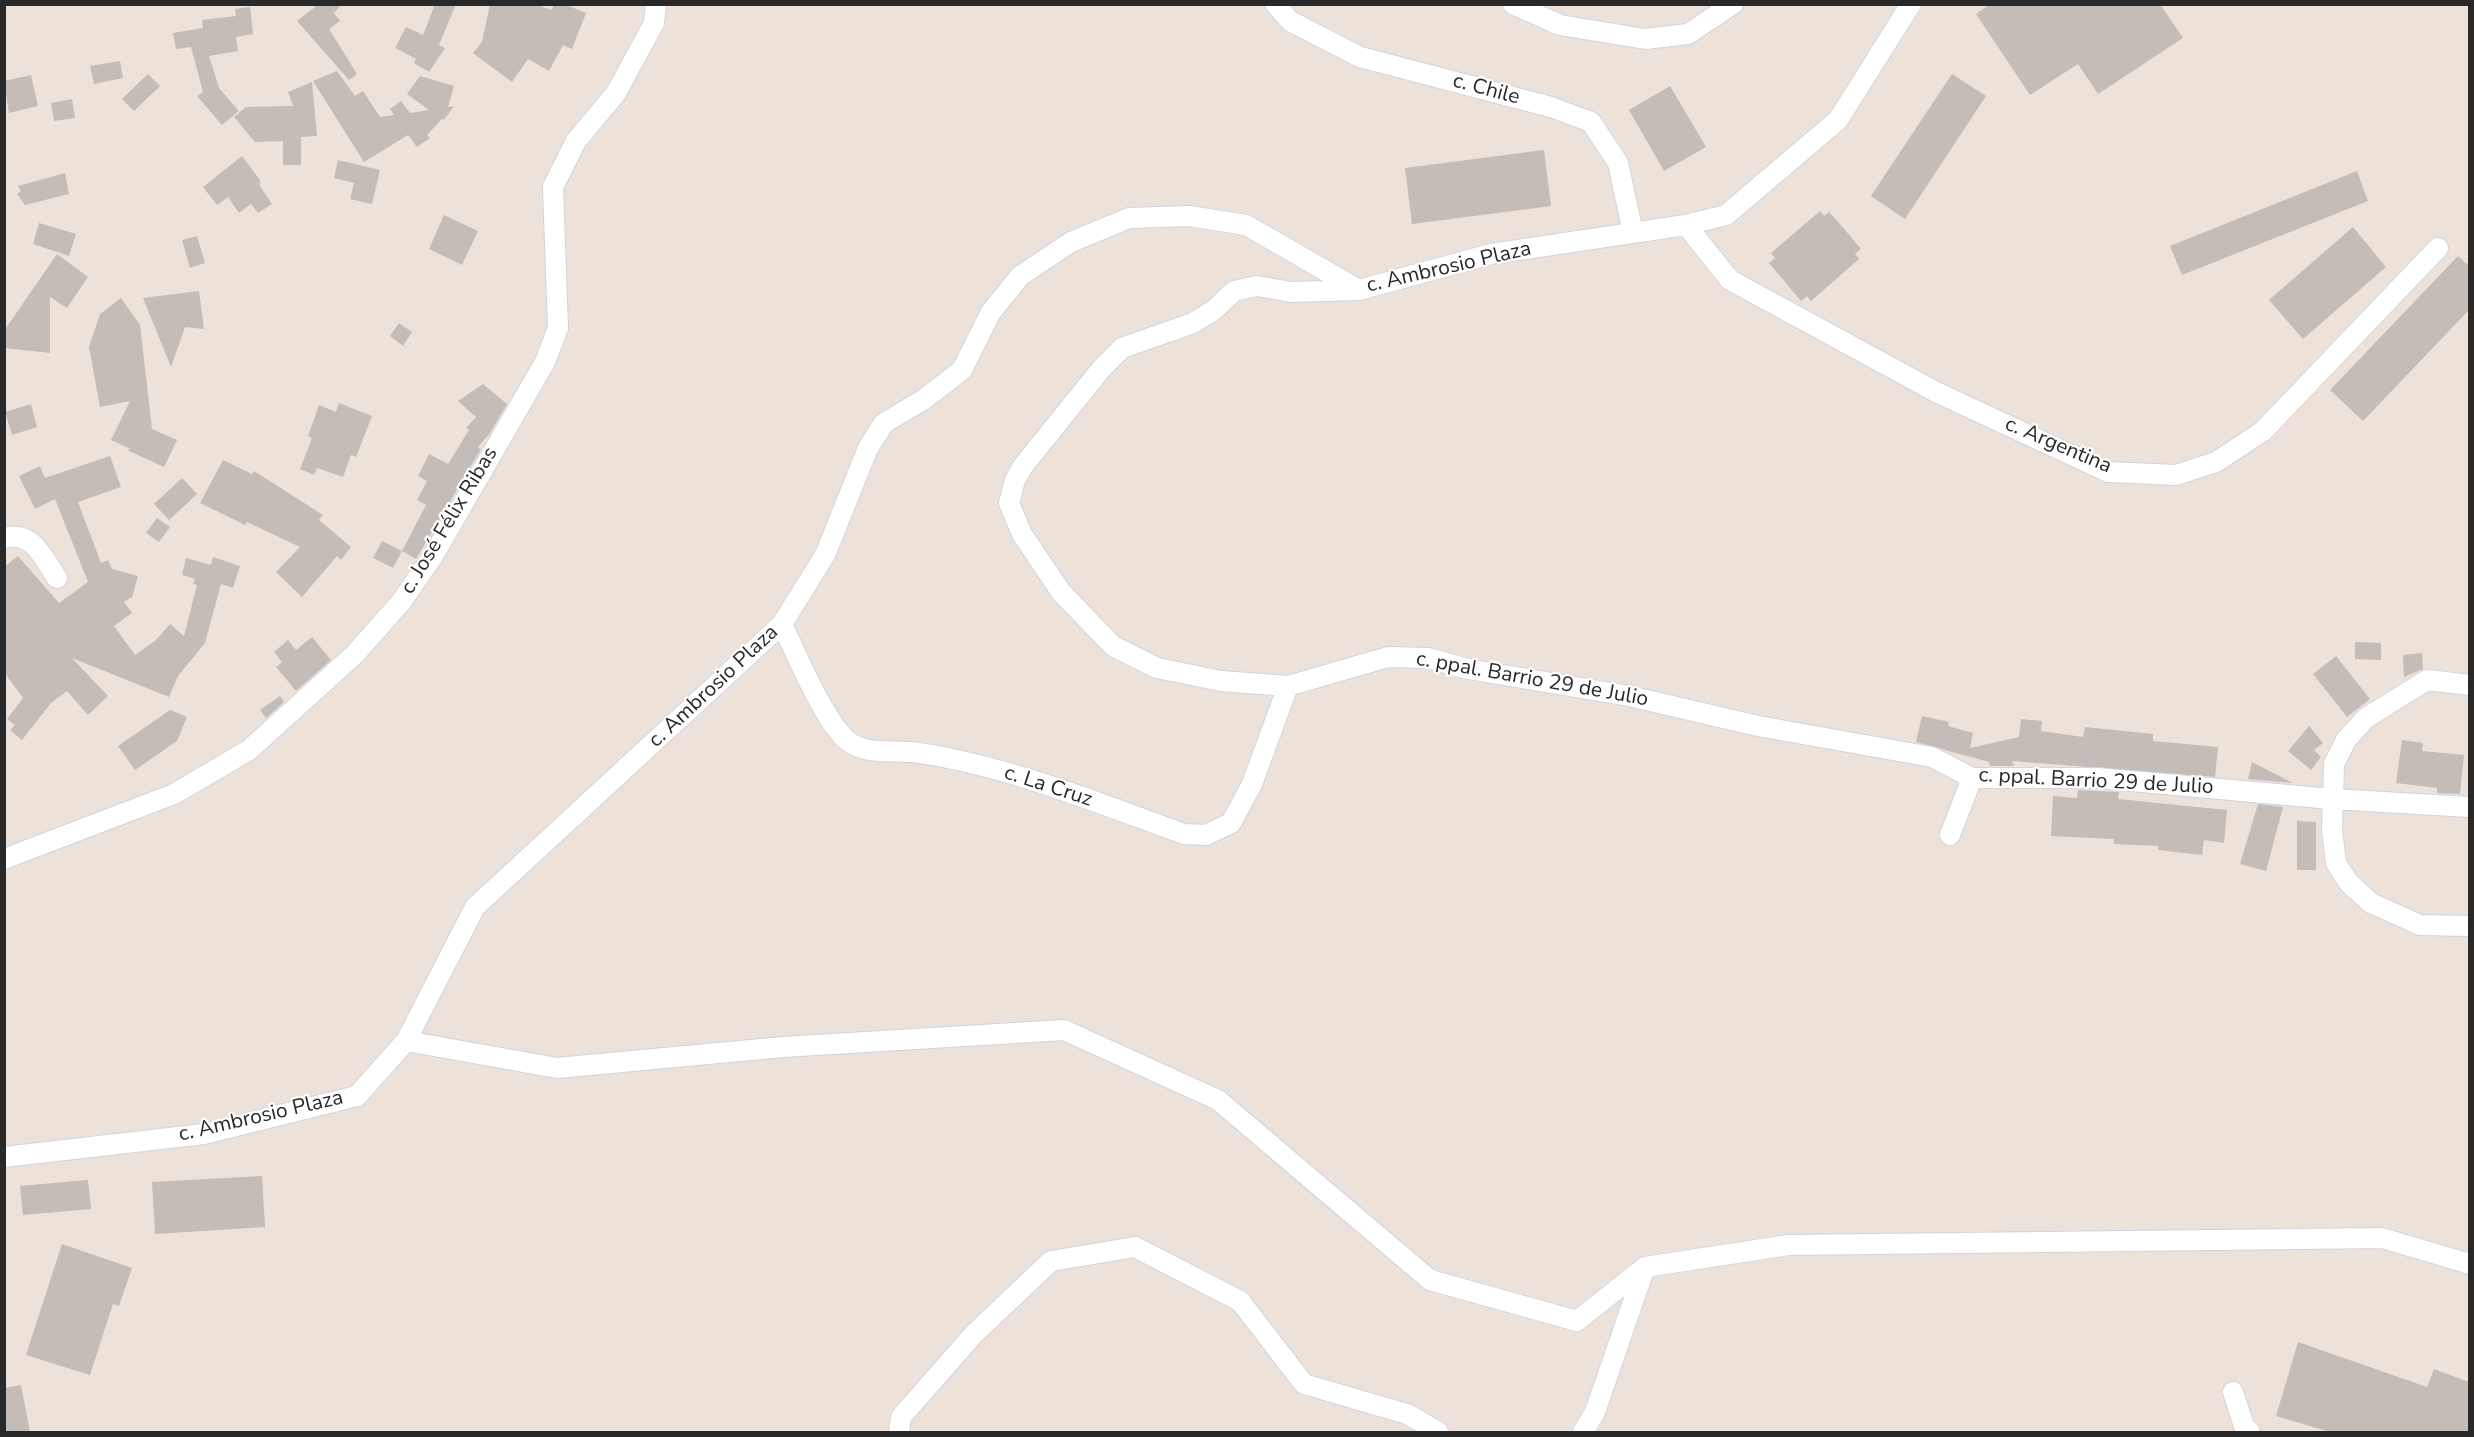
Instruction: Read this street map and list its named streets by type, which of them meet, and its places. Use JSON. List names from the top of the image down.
{
  "streets": {
    "street": [
      "c. Chile",
      "c. Ambrosio Plaza",
      "c. Argentina",
      "c. José Félix Ribas",
      "c. ppal. Barrio 29 de Julio",
      "c. La Cruz"
    ]
  },
  "crossings": [
    ["c. Chile", "c. Ambrosio Plaza"],
    ["c. Ambrosio Plaza", "c. Argentina"],
    ["c. Ambrosio Plaza", "c. ppal. Barrio 29 de Julio"],
    ["c. Ambrosio Plaza", "c. La Cruz"],
    ["c. ppal. Barrio 29 de Julio", "c. La Cruz"]
  ]
}
